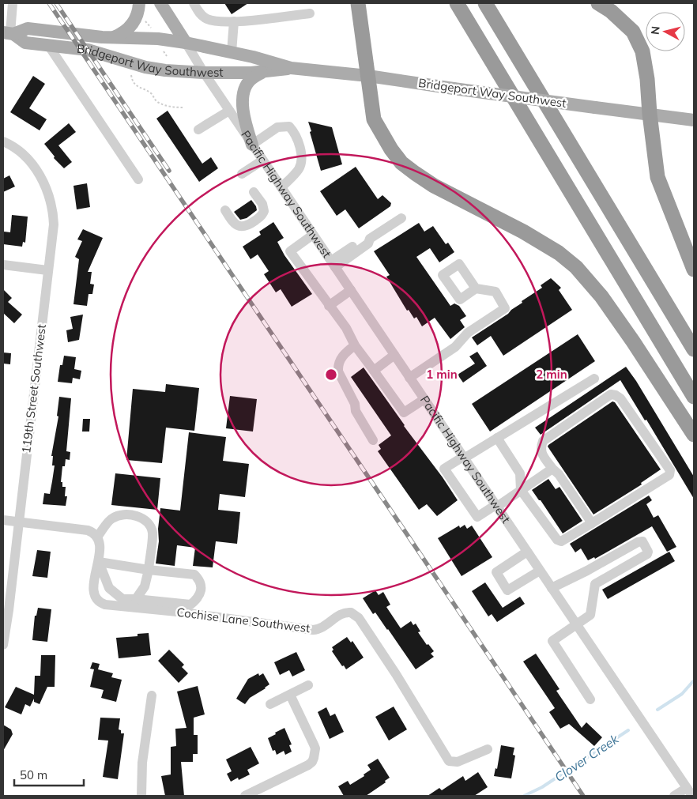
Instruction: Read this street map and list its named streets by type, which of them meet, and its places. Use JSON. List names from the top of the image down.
{
  "streets": {
    "main road": ["Bridgeport Way Southwest", "Pacific Highway Southwest"],
    "street": ["119th Street Southwest", "Cochise Lane Southwest"]
  },
  "crossings": [
    ["Bridgeport Way Southwest", "Pacific Highway Southwest"]
  ],
  "water": ["Clover Creek"],
  "scale_bar": "50 m",
  "north": "left",
  "rings": ["1 min", "2 min"]
}
